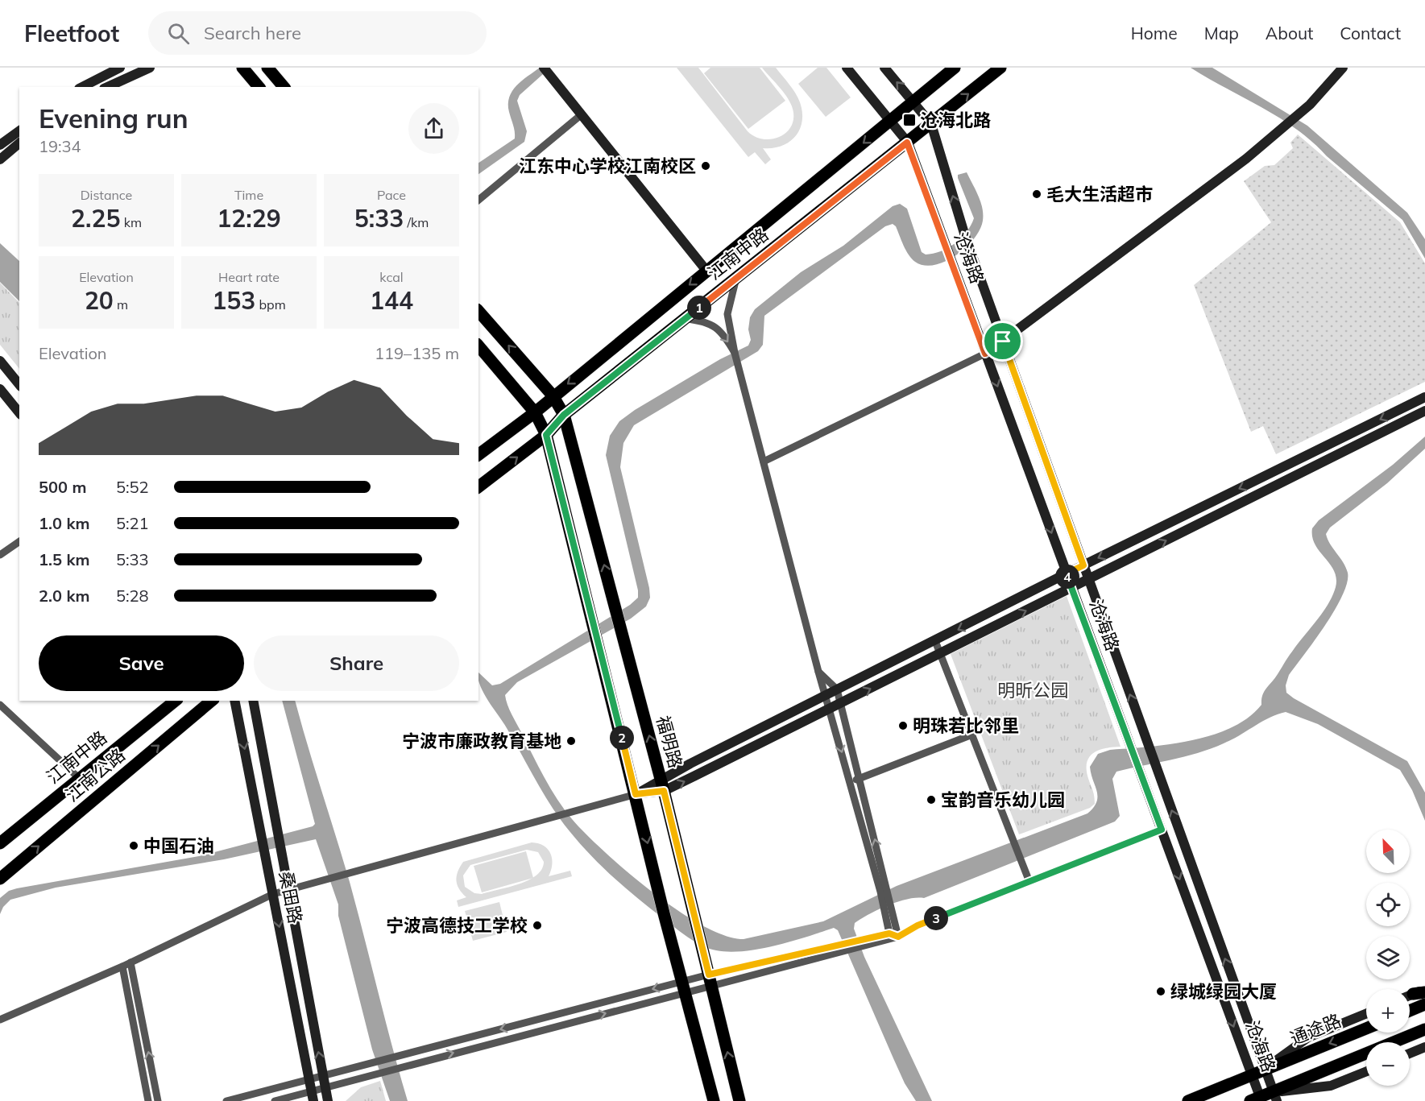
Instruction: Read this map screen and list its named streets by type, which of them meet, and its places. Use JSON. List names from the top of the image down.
{
  "streets": {
    "main road": [
      "江南中路",
      "沧海路",
      "福明路",
      "江南公路",
      "桑田路",
      "通途路"
    ]
  },
  "crossings": [
    ["江南中路", "沧海路"],
    ["江南中路", "福明路"],
    ["沧海路", "通途路"]
  ],
  "one_way": ["江南公路"],
  "parks": ["明昕公园"],
  "places": {
    "transit": ["沧海北路"],
    "other": [
      "江东中心学校江南校区",
      "毛大生活超市",
      "明珠若比邻里",
      "宁波市廉政教育基地",
      "宝韵音乐幼儿园",
      "中国石油",
      "宁波高德技工学校",
      "绿城绿园大厦"
    ]
  },
  "north": "top left",
  "page": {
    "header": "Fleetfoot",
    "search": "Search here",
    "nav": [
      "Home",
      "Map",
      "About",
      "Contact"
    ],
    "heading": ["Evening run", "19:34"],
    "stats": [
      ["Distance", "2.25 km"],
      ["Time", "12:29"],
      ["Pace", "5:33 /km"],
      ["Elevation", "20 m"],
      ["Heart rate", "153 bpm"],
      ["kcal", "144"]
    ],
    "pins": [
      "1",
      "4",
      "2",
      "3"
    ],
    "chart": ["Elevation", "119–135 m"],
    "list": [
      {
        "name": "500 m",
        "note": "5:52"
      },
      {
        "name": "1.0 km",
        "note": "5:21"
      },
      {
        "name": "1.5 km",
        "note": "5:33"
      },
      {
        "name": "2.0 km",
        "note": "5:28"
      }
    ],
    "buttons": ["Save", "Share"],
    "map_buttons": ["+", "−"]
  }
}
